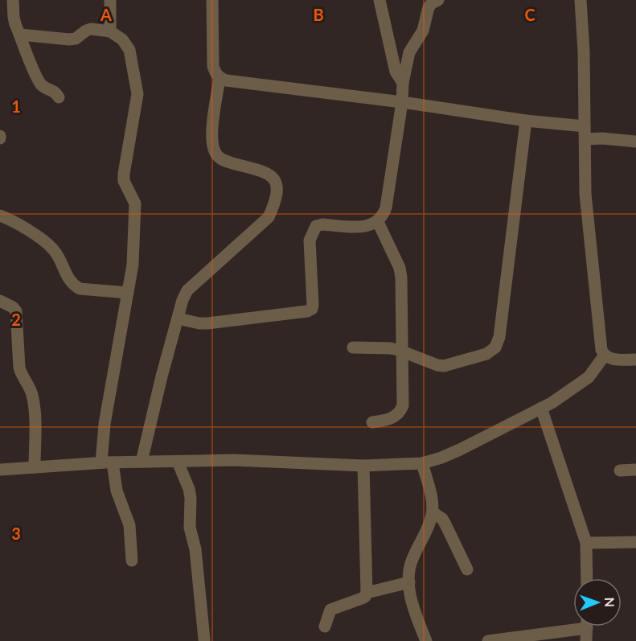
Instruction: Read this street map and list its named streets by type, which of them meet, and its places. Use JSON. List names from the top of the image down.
{
  "north": "right",
  "grid": {
    "columns": ["A", "B", "C"],
    "rows": ["1", "2", "3"]
  }
}
